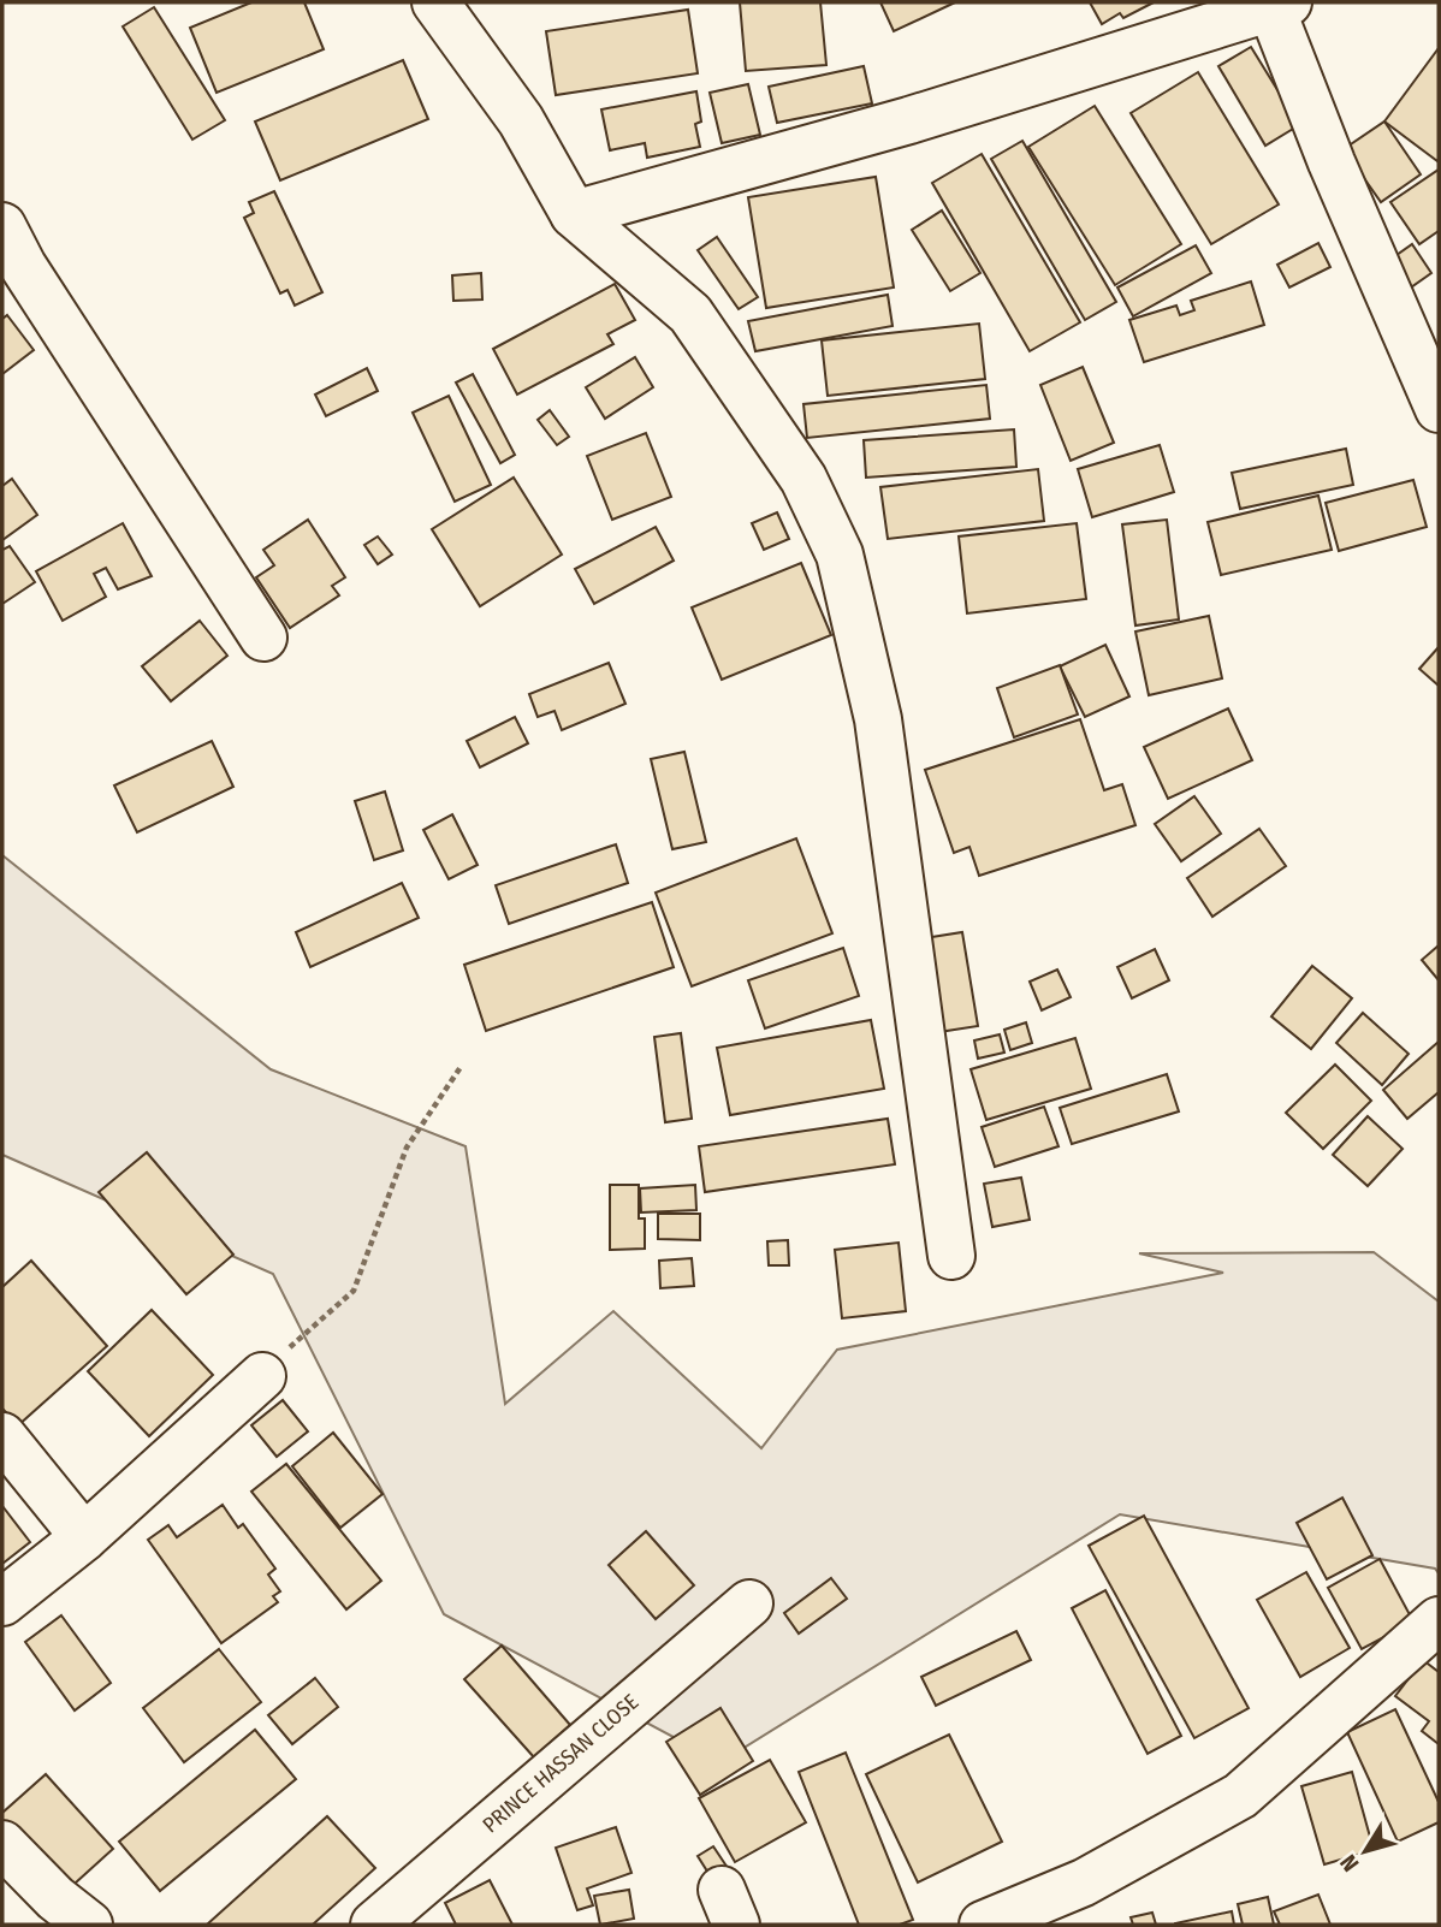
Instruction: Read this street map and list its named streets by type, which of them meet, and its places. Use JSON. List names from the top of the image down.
{
  "streets": {
    "street": ["PRINCE HASSAN CLOSE"]
  },
  "north": "bottom left"
}
